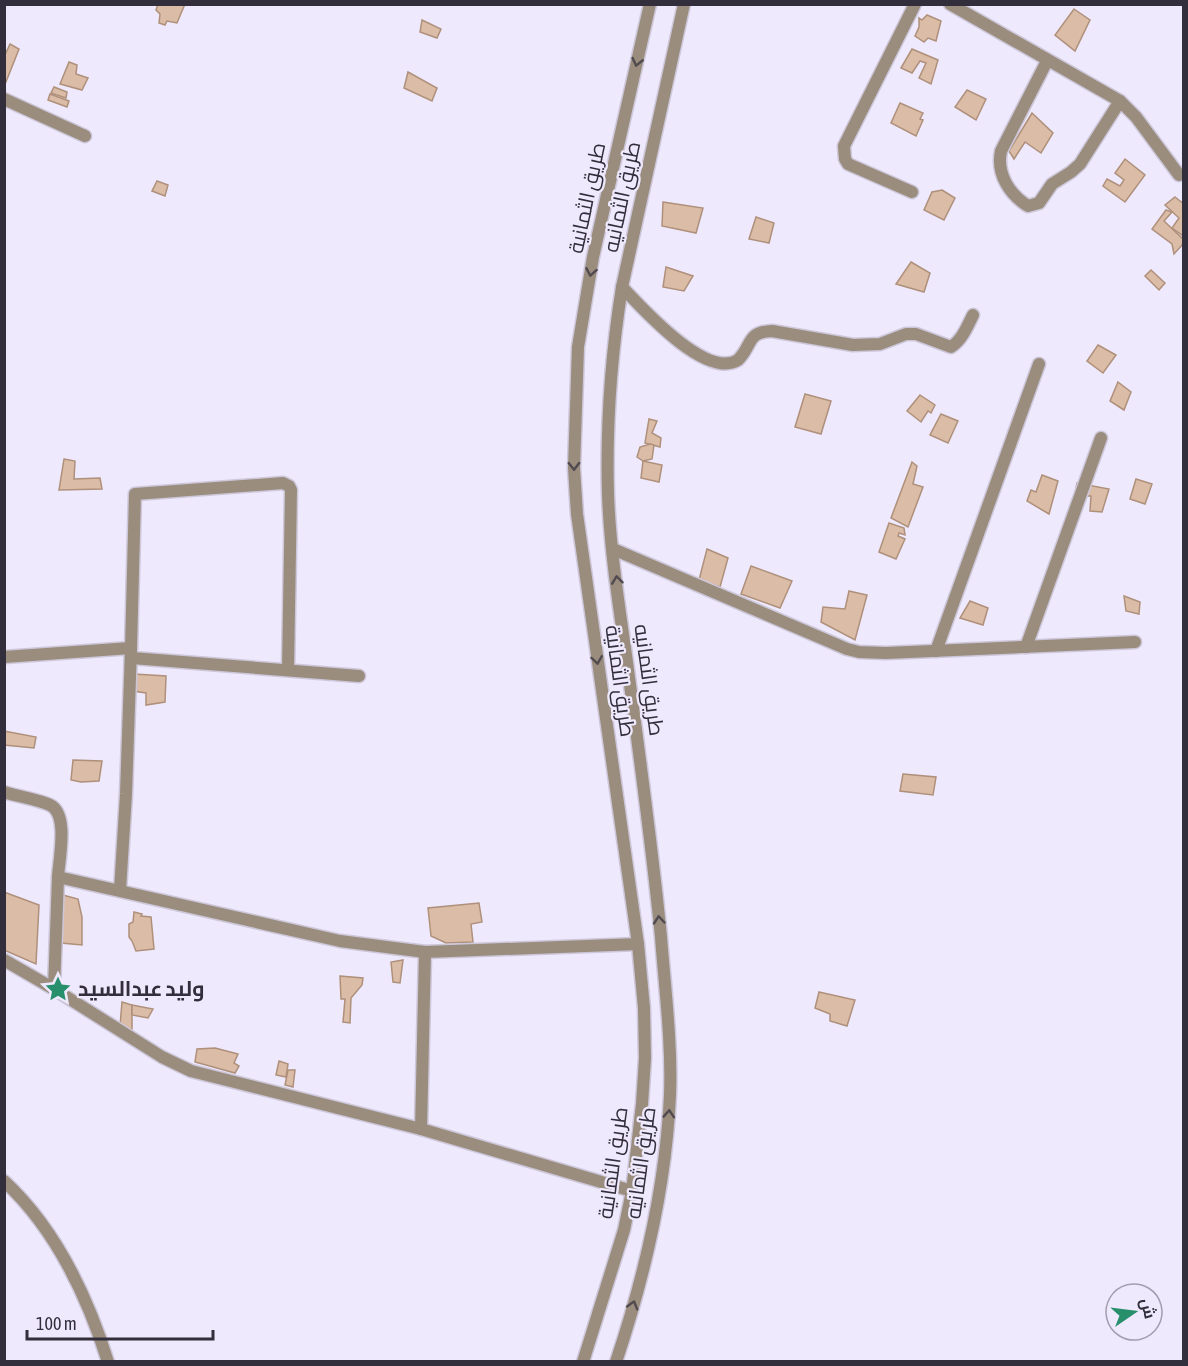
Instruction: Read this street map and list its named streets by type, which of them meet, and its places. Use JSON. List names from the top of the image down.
{
  "streets": {
    "street": ["طريق الثمانيه", "طريق الثمانية"]
  },
  "one_way": ["طريق الثمانيه", "طريق الثمانية"],
  "places": {
    "place": ["وليد عبدالسيد"]
  },
  "scale_bar": "100 m",
  "north": "right"
}
